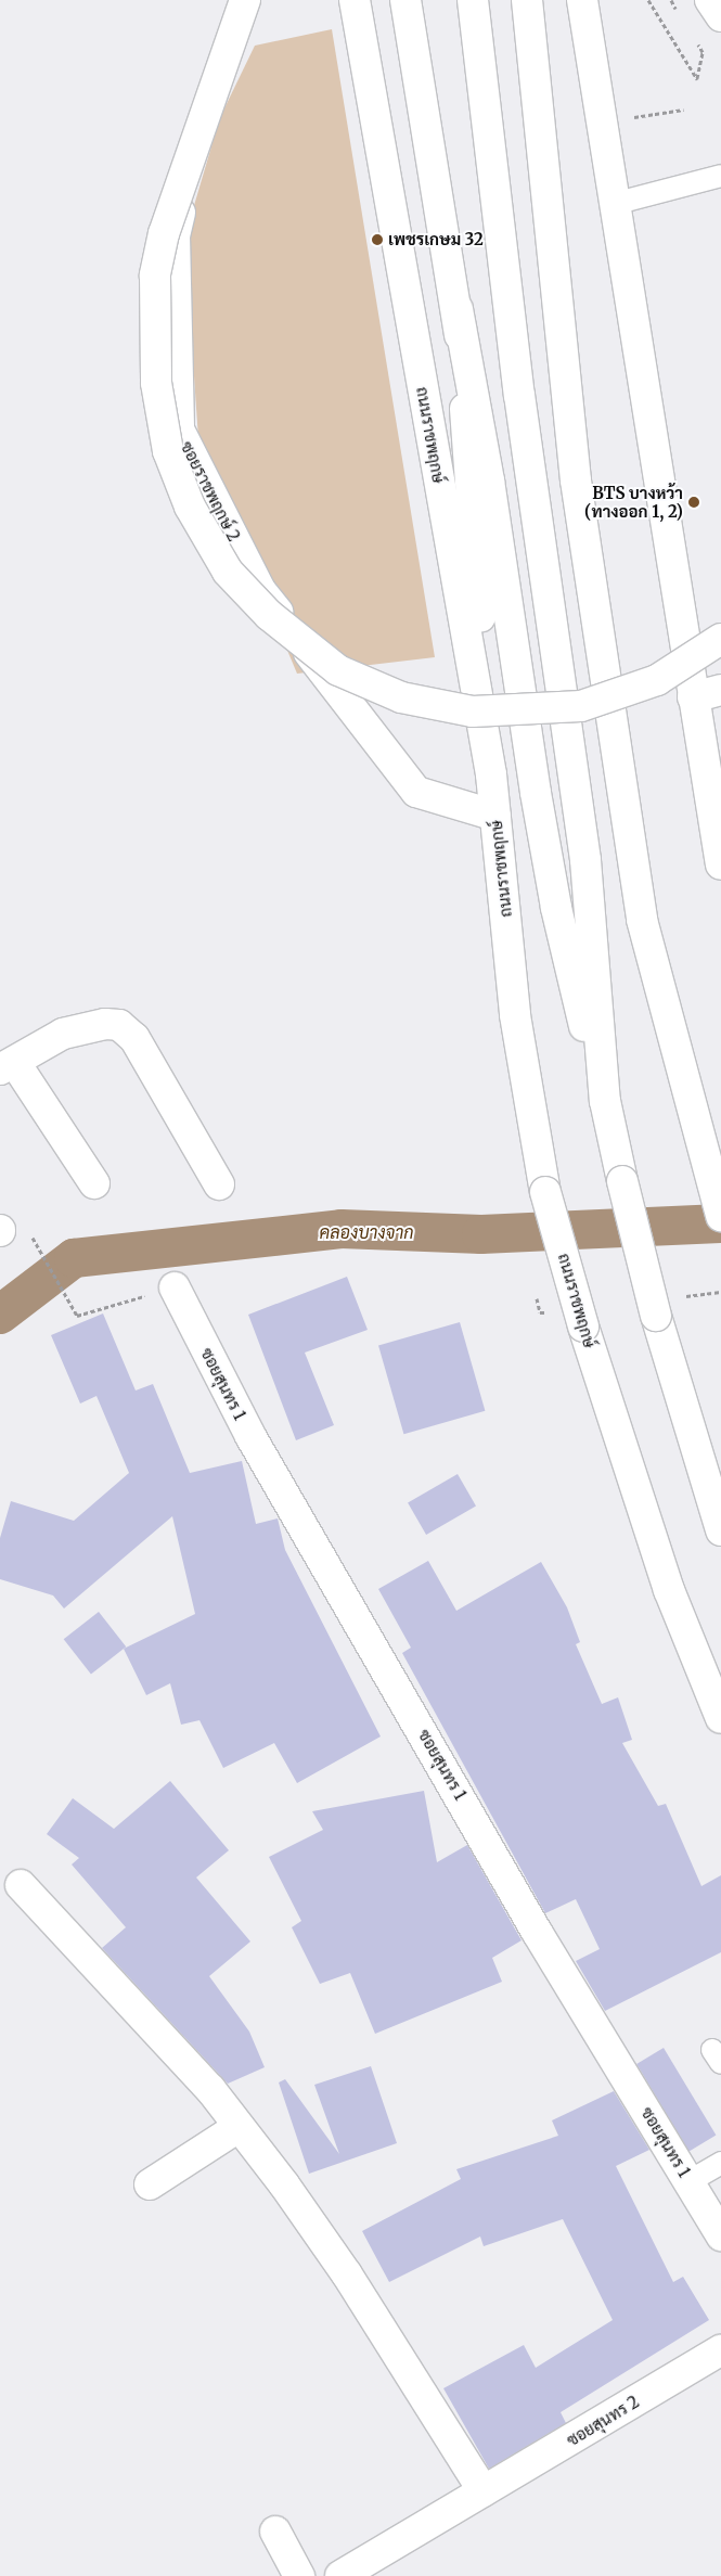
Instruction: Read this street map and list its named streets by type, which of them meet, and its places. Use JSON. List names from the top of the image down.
{
  "streets": {
    "main road": [
      "ถนนราชพฤกษ์",
      "ซอยราชพฤกษ์ 2",
      "ซอยสุนทร 1",
      "ซอยสุนทร 2"
    ]
  },
  "crossings": [
    ["ถนนราชพฤกษ์", "ซอยราชพฤกษ์ 2"]
  ],
  "water": ["คลองบางจาก"],
  "places": ["เพชรเกษม 32", "BTS บางหว้า (ทางออก 1, 2)"]
}
